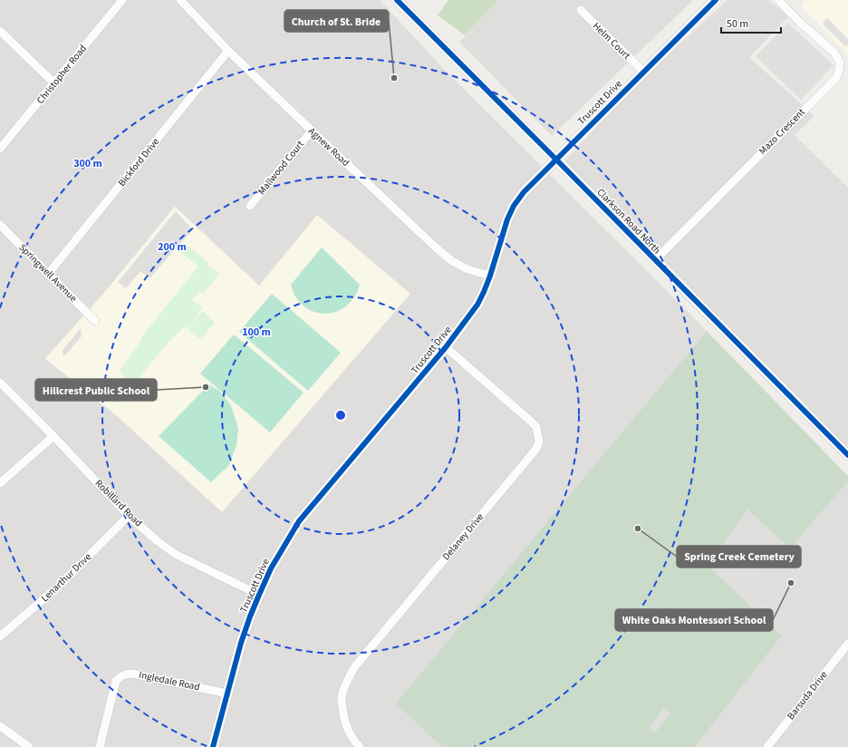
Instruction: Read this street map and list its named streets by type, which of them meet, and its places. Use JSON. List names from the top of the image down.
{
  "streets": {
    "street": [
      "Helm Court",
      "Christopher Road",
      "Truscott Drive",
      "Mazo Crescent",
      "Agnew Road",
      "Bickford Drive",
      "Mallwood Court",
      "Clarkson Road North",
      "Springwell Avenue",
      "Robillard Road",
      "Delaney Drive",
      "Lenarthur Drive",
      "Ingledale Road",
      "Barsuda Drive"
    ]
  },
  "crossings": [
    ["Helm Court", "Truscott Drive"],
    ["Truscott Drive", "Agnew Road"],
    ["Truscott Drive", "Clarkson Road North"],
    ["Truscott Drive", "Robillard Road"],
    ["Truscott Drive", "Delaney Drive"],
    ["Truscott Drive", "Ingledale Road"],
    ["Mazo Crescent", "Clarkson Road North"],
    ["Agnew Road", "Bickford Drive"],
    ["Agnew Road", "Mallwood Court"],
    ["Bickford Drive", "Springwell Avenue"],
    ["Robillard Road", "Lenarthur Drive"]
  ],
  "places": [
    "Church of St. Bride",
    "Hillcrest Public School",
    "Spring Creek Cemetery",
    "White Oaks Montessori School"
  ],
  "scale_bar": "50 m",
  "rings": ["300 m", "200 m", "100 m"]
}
